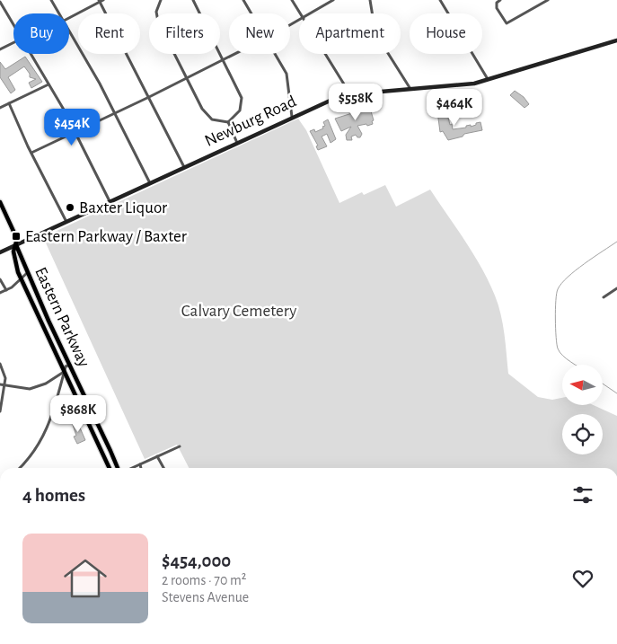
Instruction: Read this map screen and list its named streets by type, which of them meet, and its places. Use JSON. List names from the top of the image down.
{
  "streets": {
    "main road": ["Newburg Road", "Eastern Parkway"]
  },
  "crossings": [
    ["Newburg Road", "Eastern Parkway"]
  ],
  "parks": ["Calvary Cemetery"],
  "places": {
    "other": ["Baxter Liquor"],
    "transit": ["Eastern Parkway / Baxter"]
  },
  "north": "left",
  "page": {
    "chip": [
      "Buy",
      "Rent",
      "Filters",
      "New",
      "Apartment",
      "House"
    ],
    "price": [
      "$558K",
      "$464K",
      "$454K",
      "$868K"
    ],
    "heading": "4 homes",
    "list": [
      {
        "name": "$454,000",
        "note": "2 rooms · 70 m² · Stevens Avenue"
      }
    ]
  }
}
